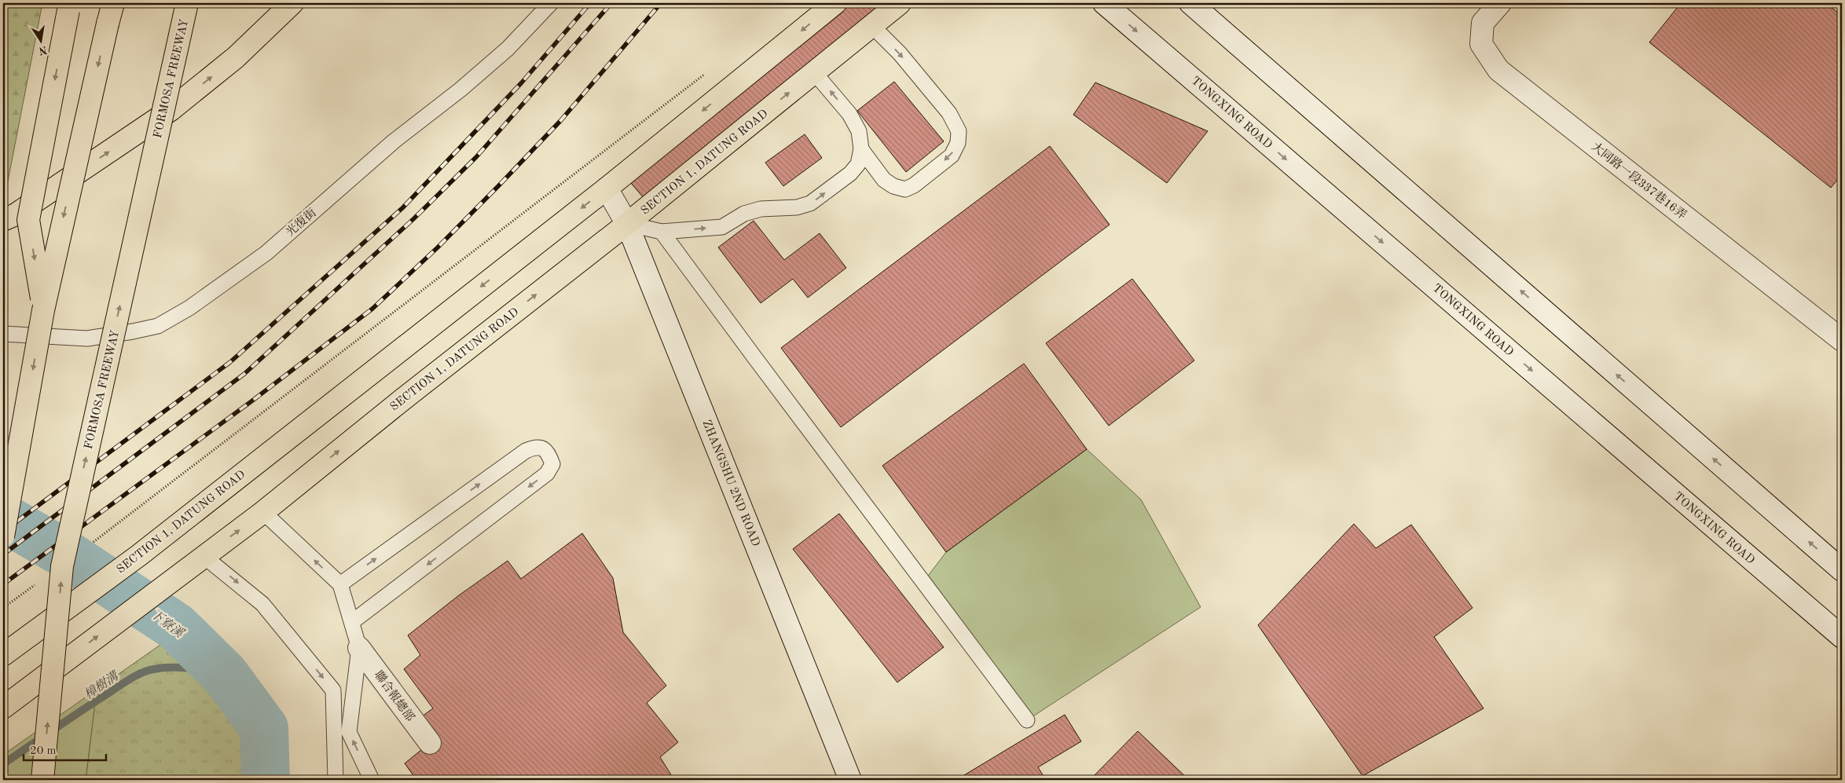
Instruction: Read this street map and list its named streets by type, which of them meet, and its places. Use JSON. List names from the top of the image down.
{
  "streets": {
    "main road": ["FORMOSA FREEWAY", "SECTION 1, DATUNG ROAD"],
    "street": [
      "TONGXING ROAD",
      "大同路一段337巷16弄",
      "ZHANGSHU 2ND ROAD",
      "聯合報總部"
    ],
    "lane": ["光復街"]
  },
  "crossings": [
    ["SECTION 1, DATUNG ROAD", "ZHANGSHU 2ND ROAD"]
  ],
  "water": ["下寮溪", "樟樹溝"],
  "scale_bar": "20 m",
  "north": "bottom"
}
